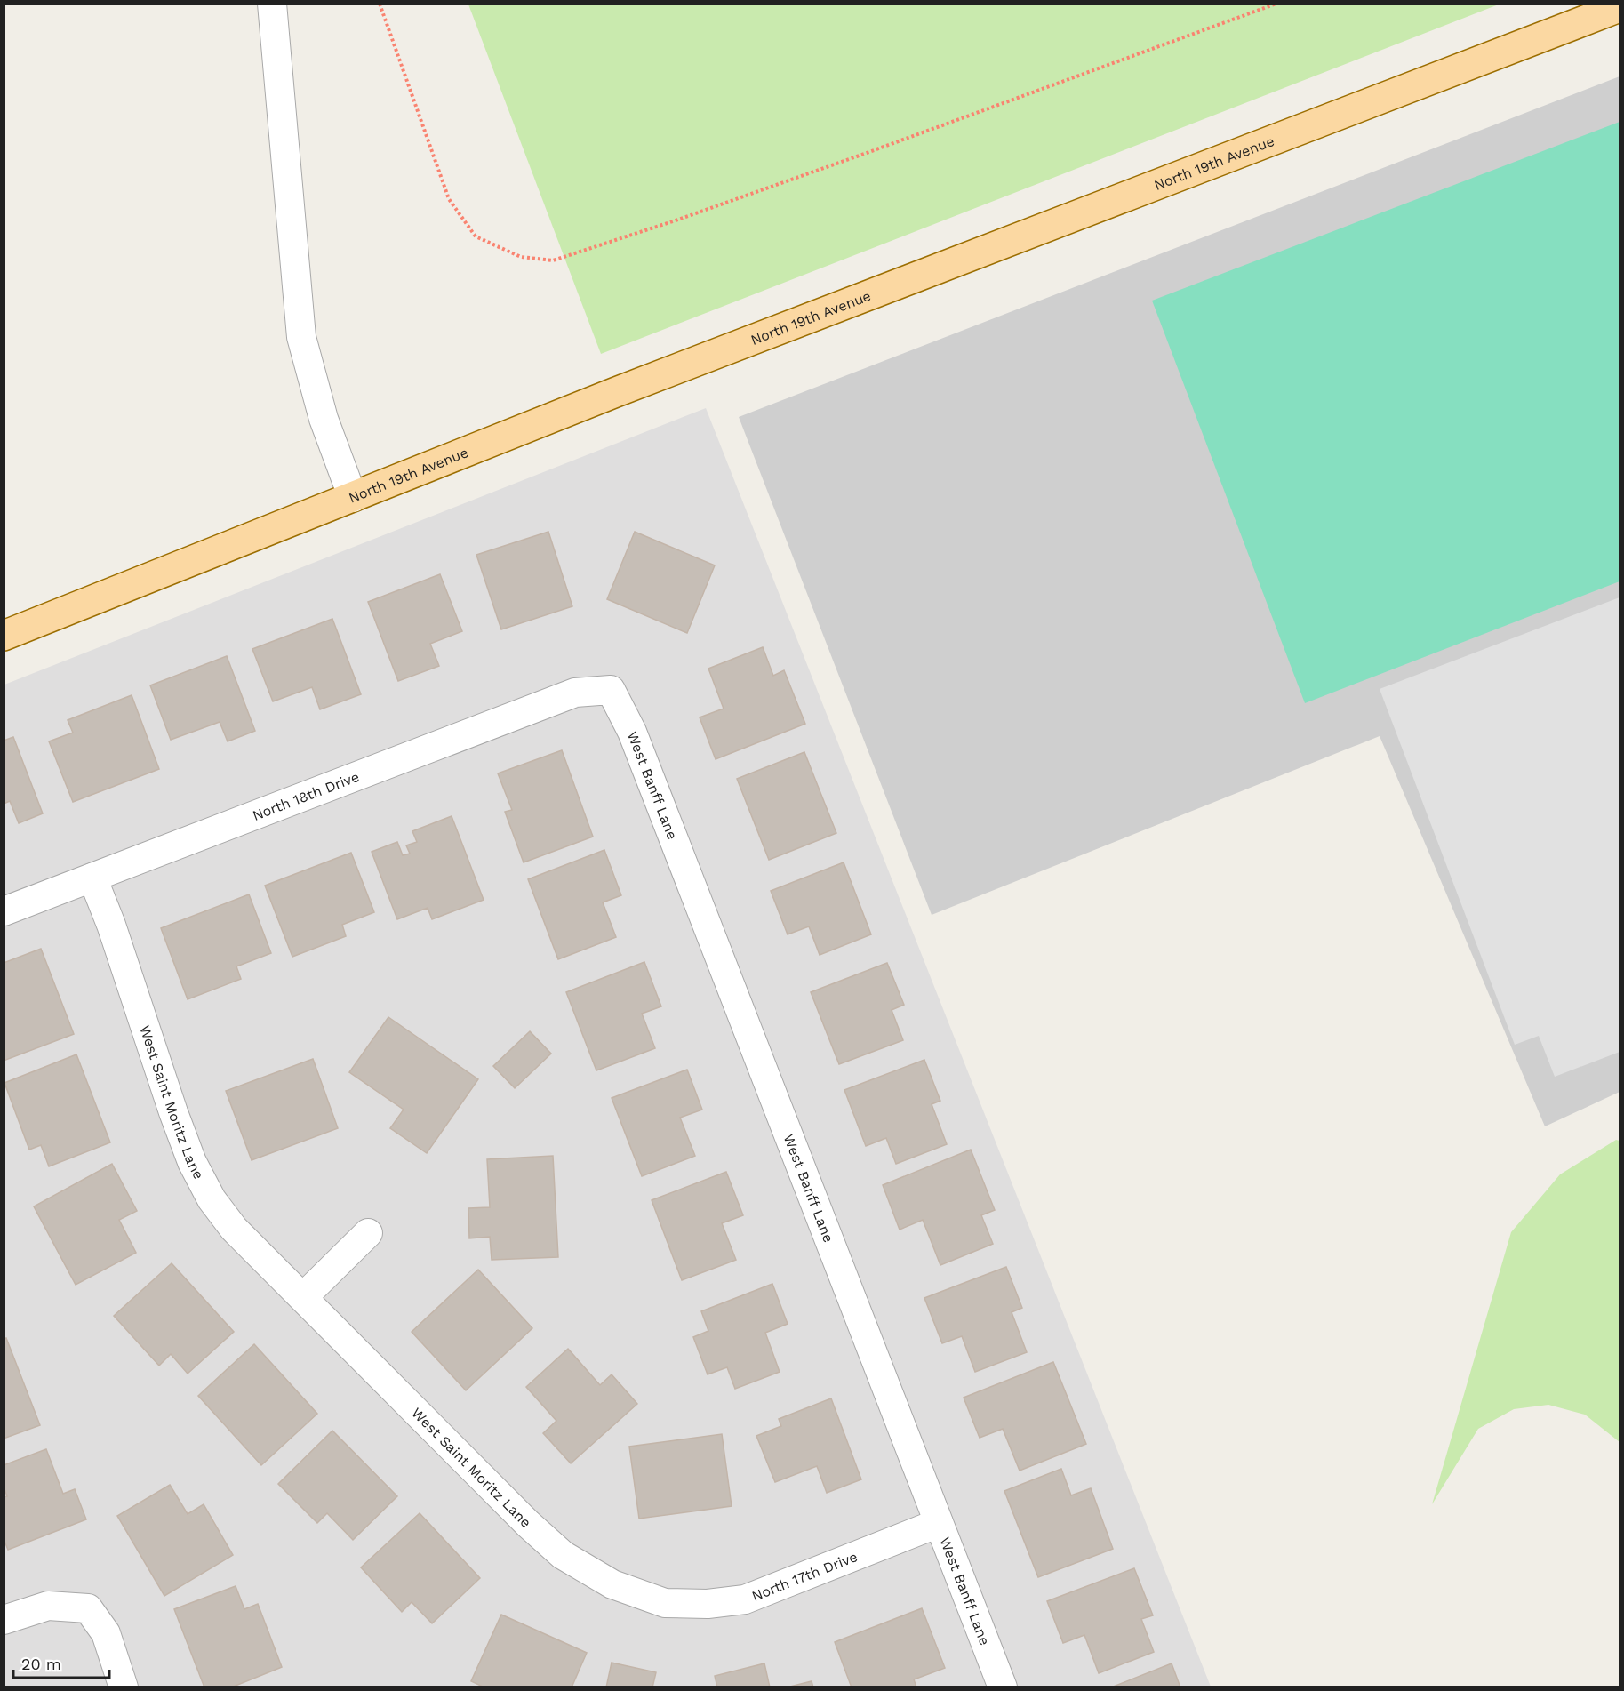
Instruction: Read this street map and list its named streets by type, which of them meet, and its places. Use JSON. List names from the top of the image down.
{
  "streets": {
    "main road": ["North 19th Avenue"],
    "street": [
      "West Banff Lane",
      "North 18th Drive",
      "West Saint Moritz Lane",
      "North 17th Drive"
    ]
  },
  "crossings": [
    ["West Banff Lane", "North 18th Drive"],
    ["West Banff Lane", "North 17th Drive"],
    ["North 18th Drive", "West Saint Moritz Lane"],
    ["West Saint Moritz Lane", "North 17th Drive"]
  ],
  "scale_bar": "20 m"
}
